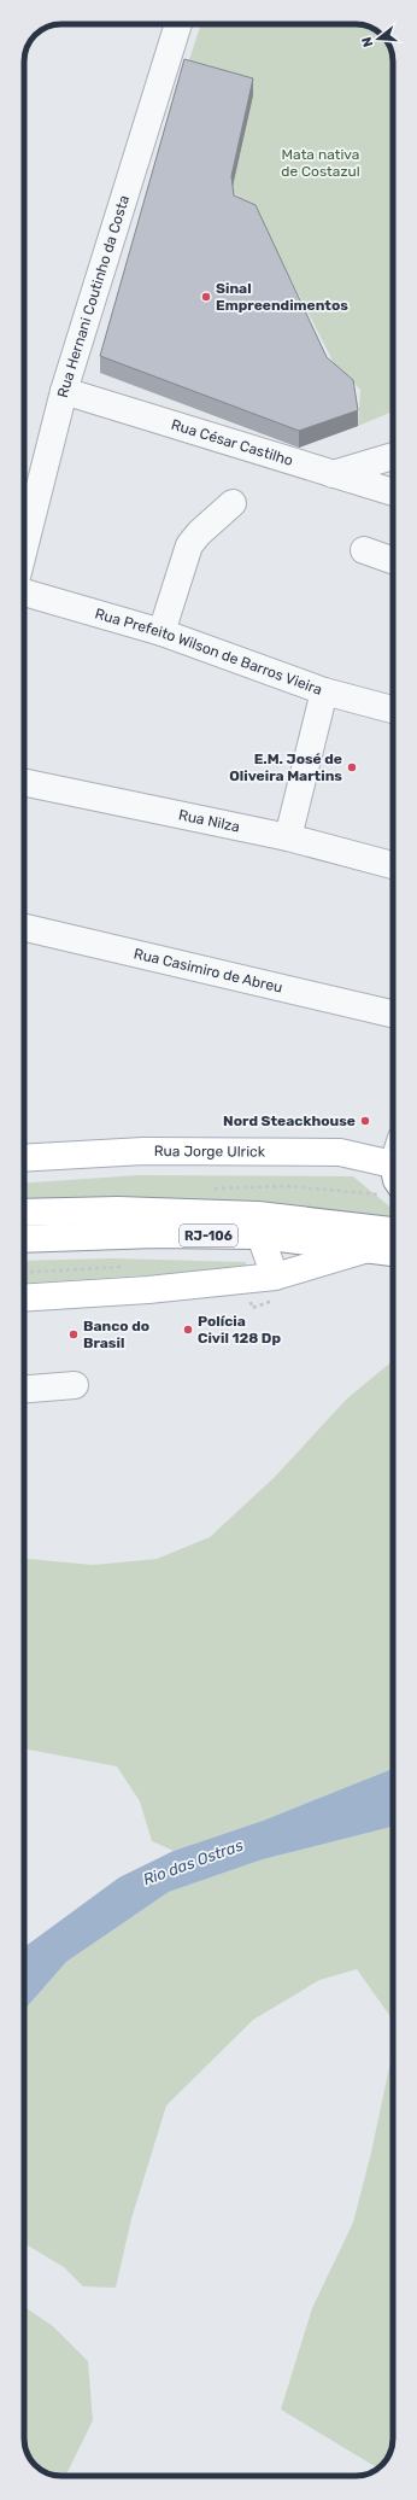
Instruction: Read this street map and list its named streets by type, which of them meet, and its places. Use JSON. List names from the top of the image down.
{
  "streets": {
    "main road": ["Rua Jorge Ulrick", "RJ-106"],
    "street": [
      "Rua Hernani Coutinho da Costa",
      "Rua César Castilho",
      "Rua Prefeito Wilson de Barros Vieira",
      "Rua Nilza",
      "Rua Casimiro de Abreu"
    ]
  },
  "crossings": [
    ["Rua Hernani Coutinho da Costa", "Rua César Castilho"]
  ],
  "water": ["Rio das Ostras"],
  "parks": ["Mata nativa de Costazul"],
  "places": [
    "Sinal Empreendimentos",
    "E.M. José de Oliveira Martins",
    "Nord Steackhouse",
    "Polícia Civil 128 Dp",
    "Banco do Brasil"
  ],
  "north": "left"
}
